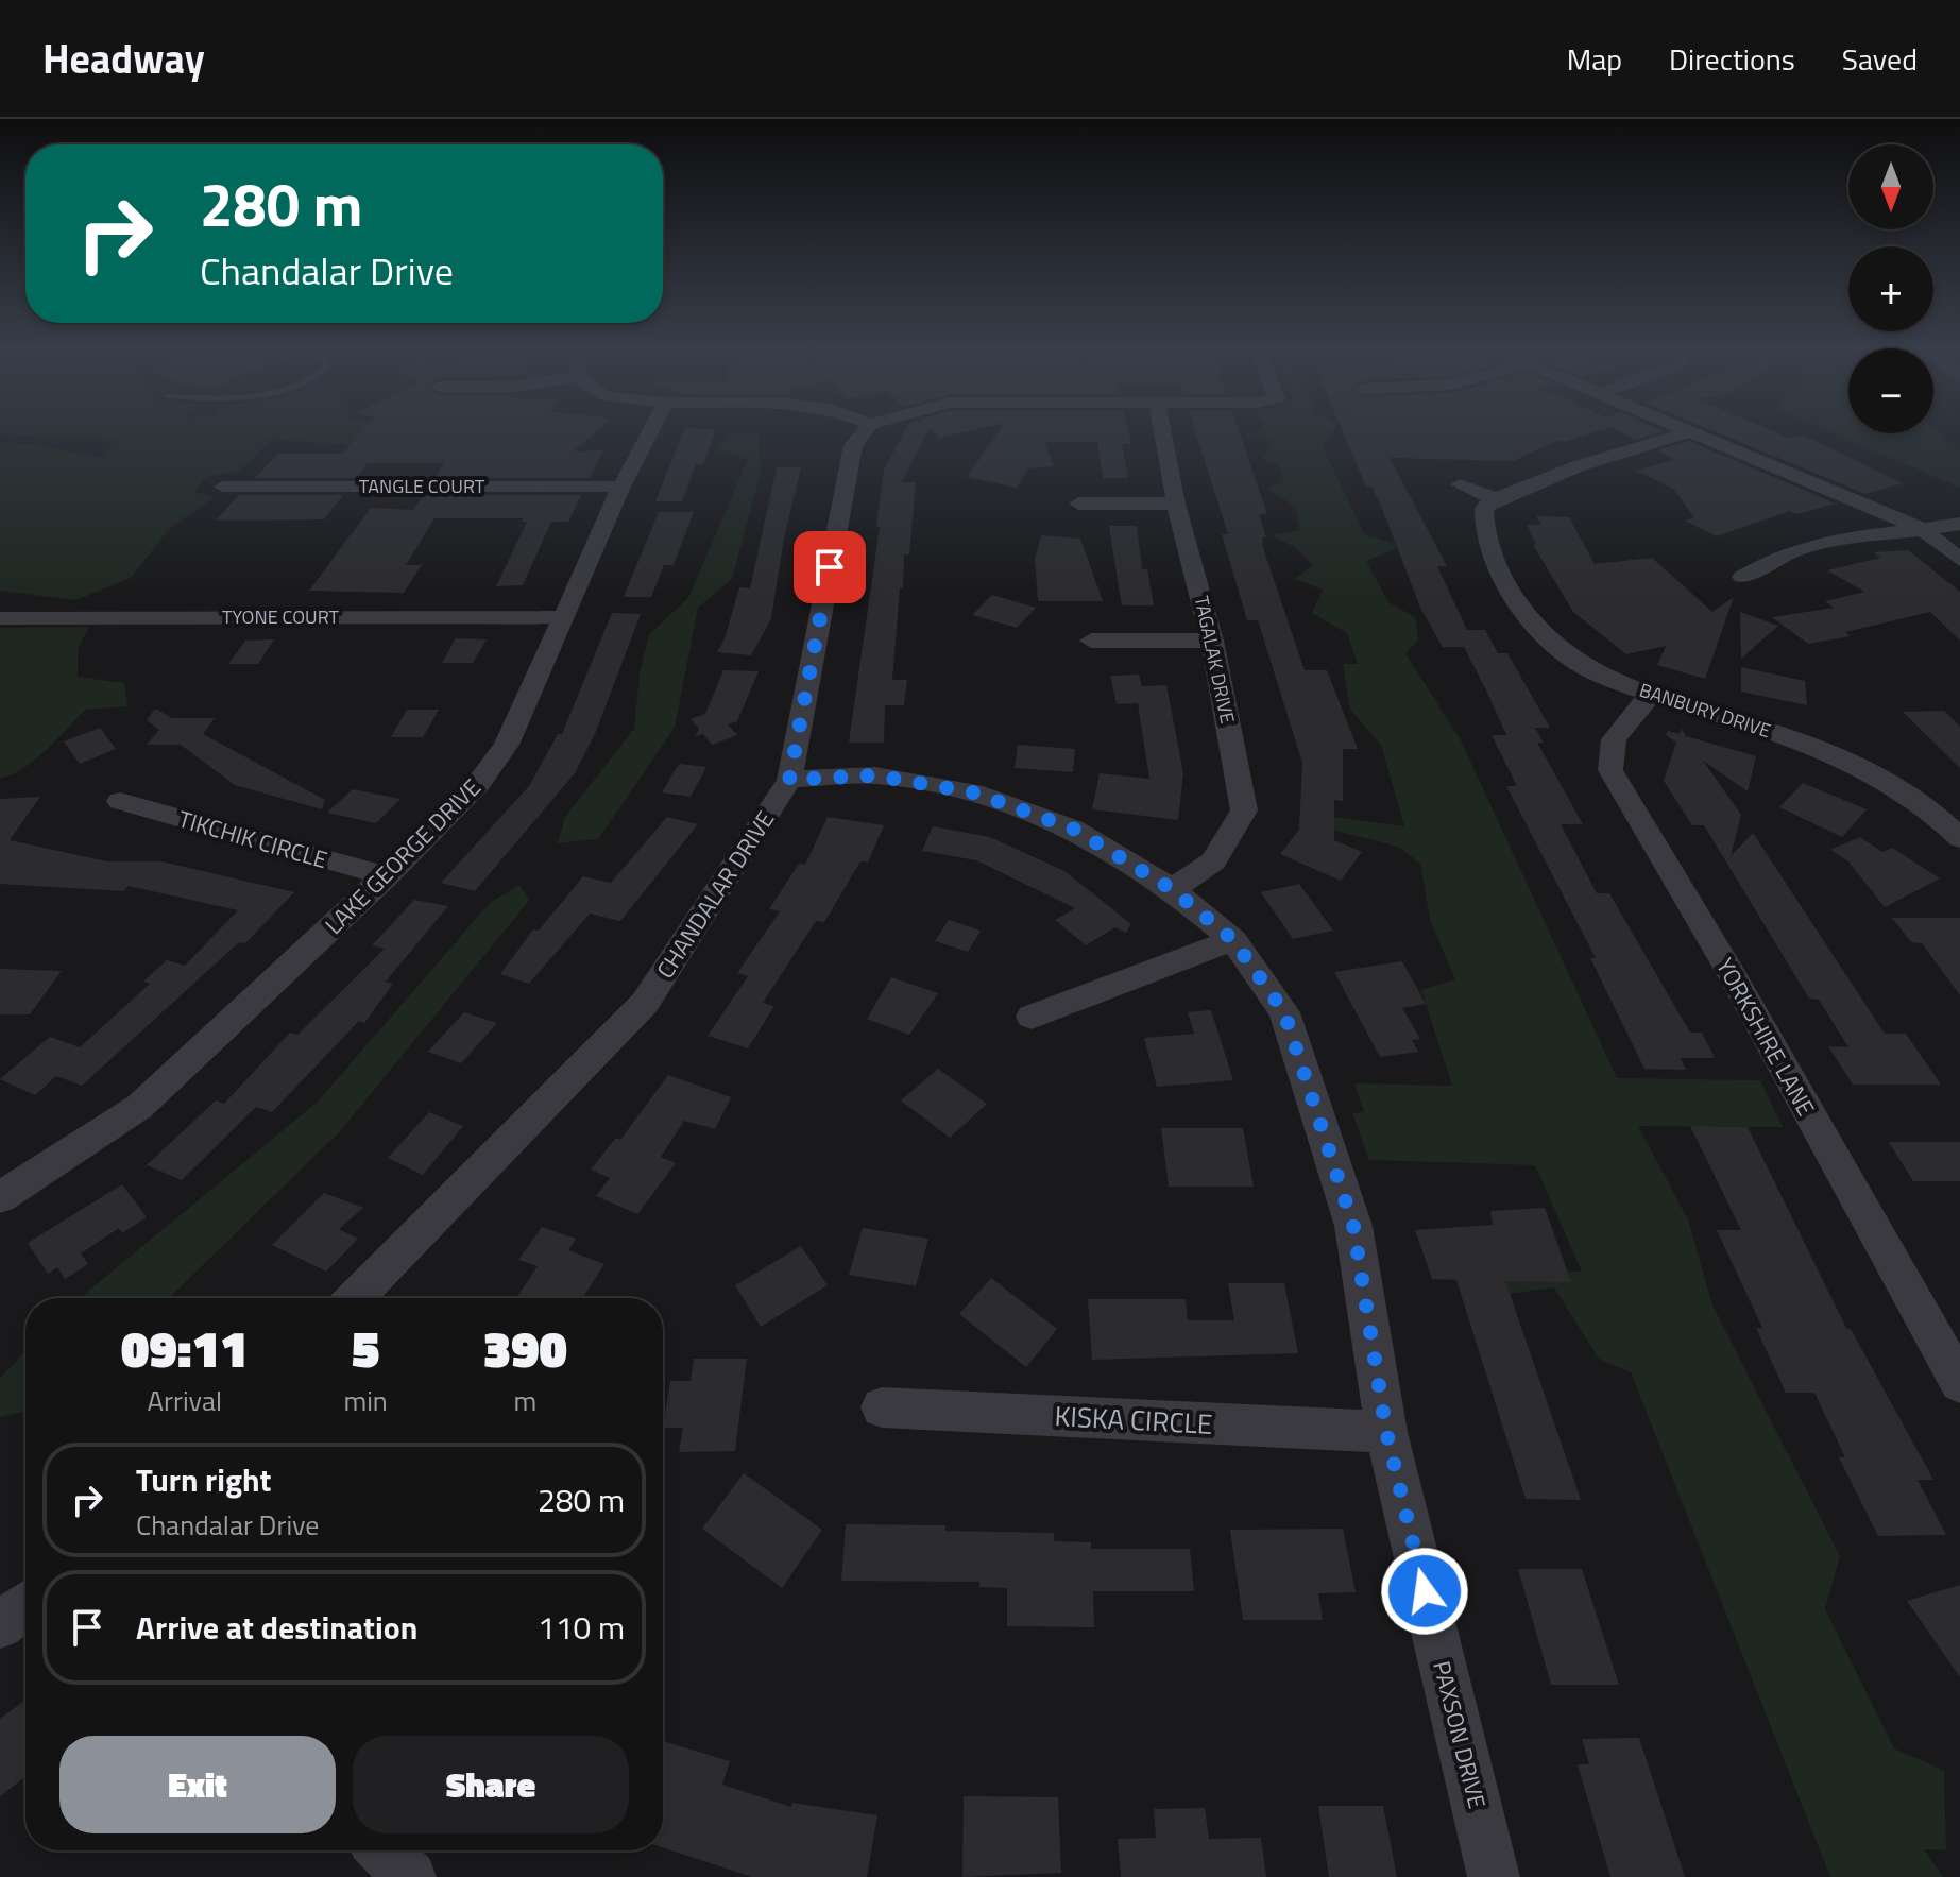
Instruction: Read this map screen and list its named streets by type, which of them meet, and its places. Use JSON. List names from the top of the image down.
{
  "streets": {
    "street": [
      "TANGLE COURT",
      "TYONE COURT",
      "TAGALAK DRIVE",
      "BANBURY DRIVE",
      "TIKCHIK CIRCLE",
      "LAKE GEORGE DRIVE",
      "CHANDALAR DRIVE",
      "YORKSHIRE LANE",
      "KISKA CIRCLE",
      "PAXSON DRIVE"
    ]
  },
  "crossings": [
    ["TANGLE COURT", "LAKE GEORGE DRIVE"],
    ["TYONE COURT", "LAKE GEORGE DRIVE"],
    ["TAGALAK DRIVE", "PAXSON DRIVE"],
    ["BANBURY DRIVE", "YORKSHIRE LANE"],
    ["TIKCHIK CIRCLE", "LAKE GEORGE DRIVE"],
    ["CHANDALAR DRIVE", "PAXSON DRIVE"],
    ["KISKA CIRCLE", "PAXSON DRIVE"]
  ],
  "north": "bottom",
  "page": {
    "header": "Headway",
    "nav": ["Map", "Directions", "Saved"],
    "map_buttons": ["+", "−"],
    "turn": ["280 m", "Chandalar Drive"],
    "eta": [
      "09:11",
      "Arrival",
      "5",
      "min",
      "390",
      "m"
    ],
    "list": [
      {
        "name": "Turn right",
        "note": "Chandalar Drive",
        "value": "280 m"
      },
      {
        "name": "Arrive at destination",
        "value": "110 m"
      }
    ],
    "buttons": ["Exit", "Share"]
  }
}
